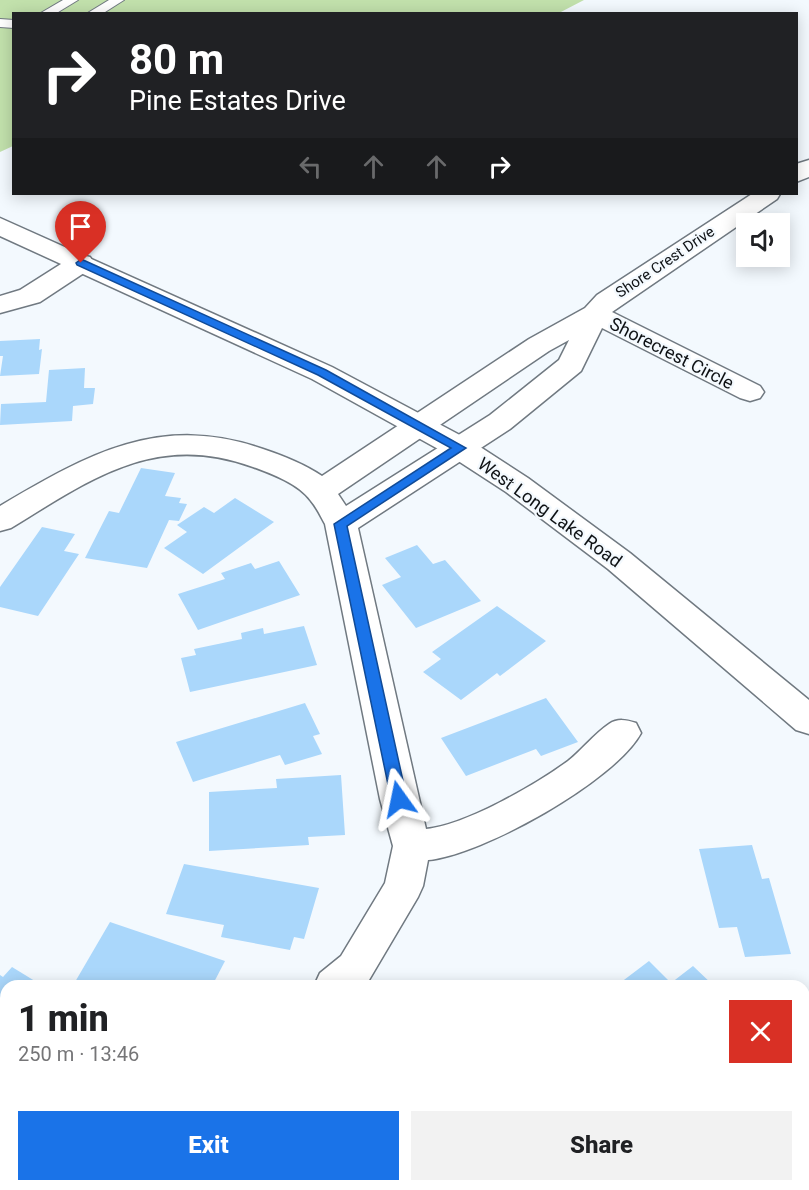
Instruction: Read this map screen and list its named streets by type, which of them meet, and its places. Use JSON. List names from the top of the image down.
{
  "streets": {
    "street": ["Shore Crest Drive", "Shorecrest Circle", "West Long Lake Road"]
  },
  "crossings": [
    ["Shore Crest Drive", "Shorecrest Circle"],
    ["Shore Crest Drive", "West Long Lake Road"]
  ],
  "page": {
    "turn": ["80 m", "Pine Estates Drive"],
    "heading": ["1 min", "250 m · 13:46"],
    "buttons": ["Exit", "Share"]
  }
}
